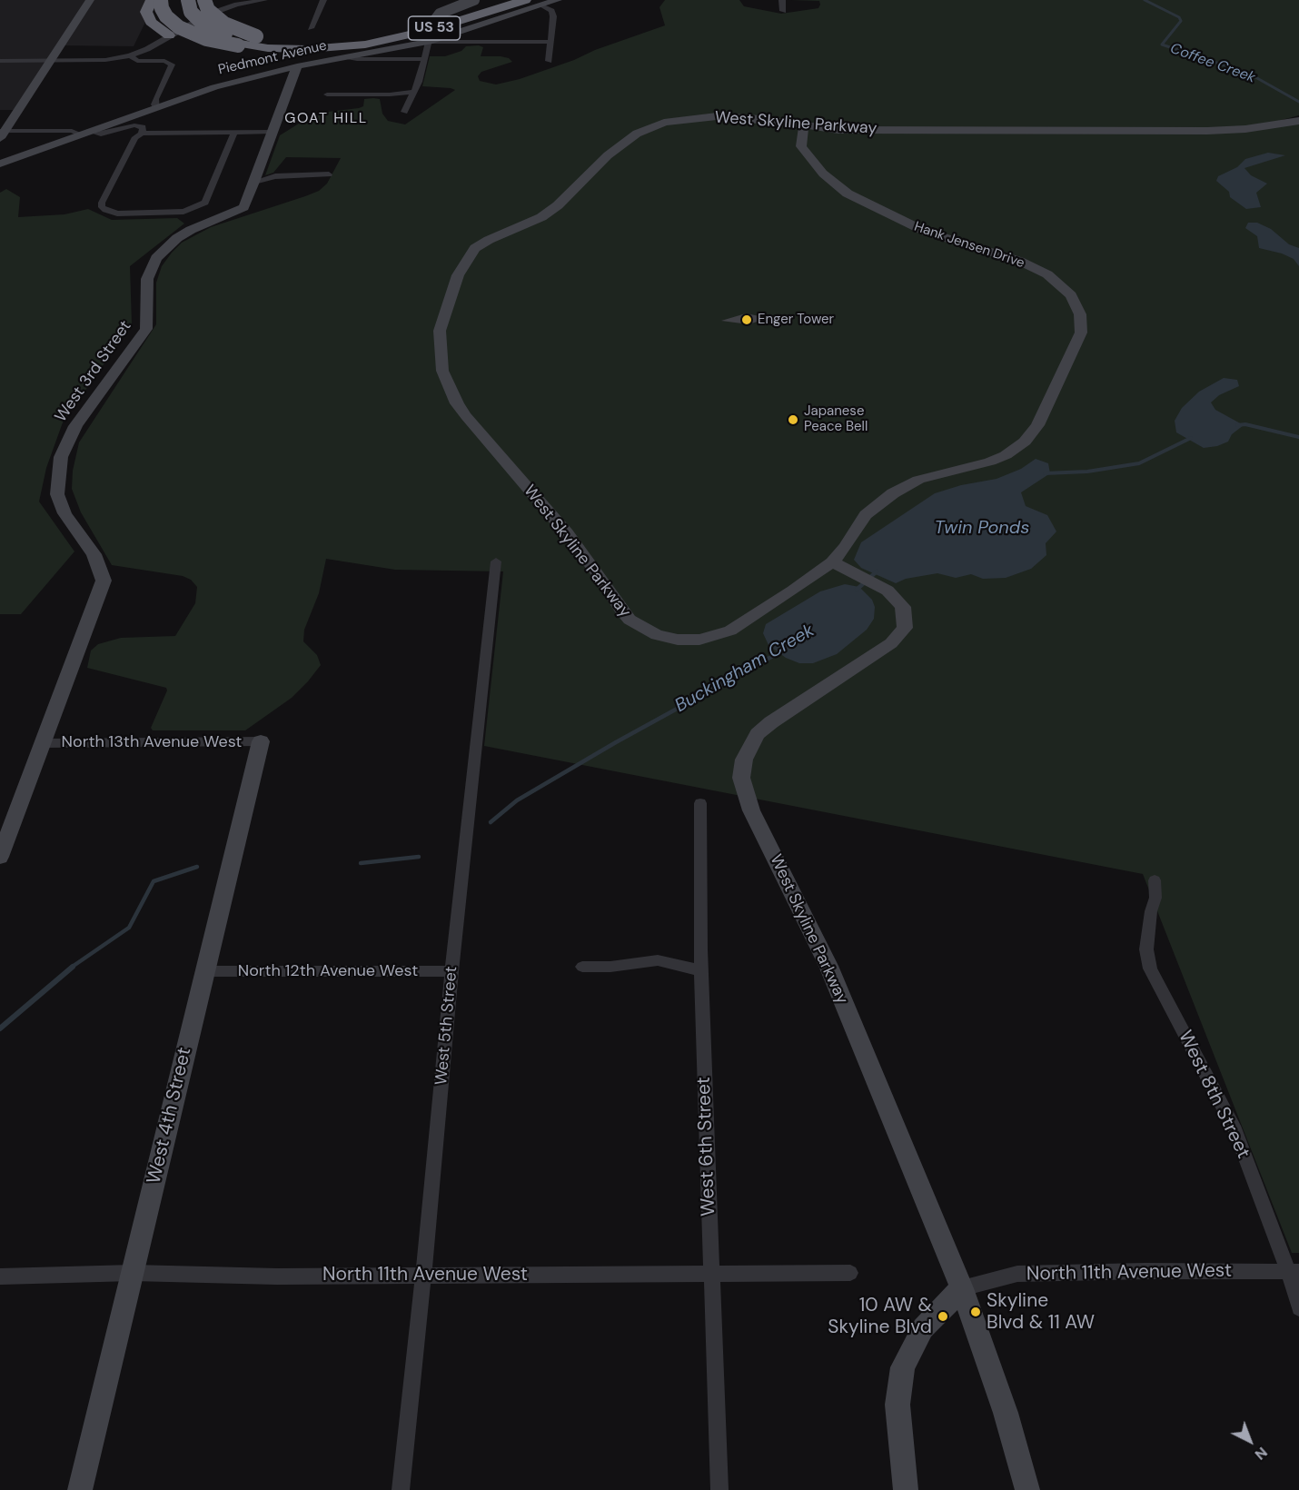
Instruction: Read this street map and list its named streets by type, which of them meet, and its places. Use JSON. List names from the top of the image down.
{
  "streets": {
    "highway": ["US 53", "Piedmont Avenue"],
    "street": [
      "West Skyline Parkway",
      "Hank Jensen Drive",
      "West 3rd Street",
      "North 13th Avenue West",
      "North 12th Avenue West",
      "West 5th Street",
      "West 8th Street",
      "West 4th Street",
      "West 6th Street",
      "North 11th Avenue West"
    ]
  },
  "crossings": [
    ["US 53", "Piedmont Avenue"],
    ["Piedmont Avenue", "West 3rd Street"],
    ["West Skyline Parkway", "Hank Jensen Drive"],
    ["West Skyline Parkway", "North 11th Avenue West"],
    ["West 3rd Street", "North 13th Avenue West"],
    ["North 13th Avenue West", "West 4th Street"],
    ["North 12th Avenue West", "West 5th Street"],
    ["North 12th Avenue West", "West 4th Street"],
    ["West 5th Street", "North 11th Avenue West"],
    ["West 8th Street", "North 11th Avenue West"],
    ["West 4th Street", "North 11th Avenue West"],
    ["West 6th Street", "North 11th Avenue West"]
  ],
  "districts": ["GOAT HILL"],
  "water": ["Coffee Creek", "Twin Ponds", "Buckingham Creek"],
  "places": [
    "Enger Tower",
    "Japanese Peace Bell",
    "Skyline Blvd & 11 AW",
    "10 AW & Skyline Blvd"
  ],
  "north": "bottom right"
}
